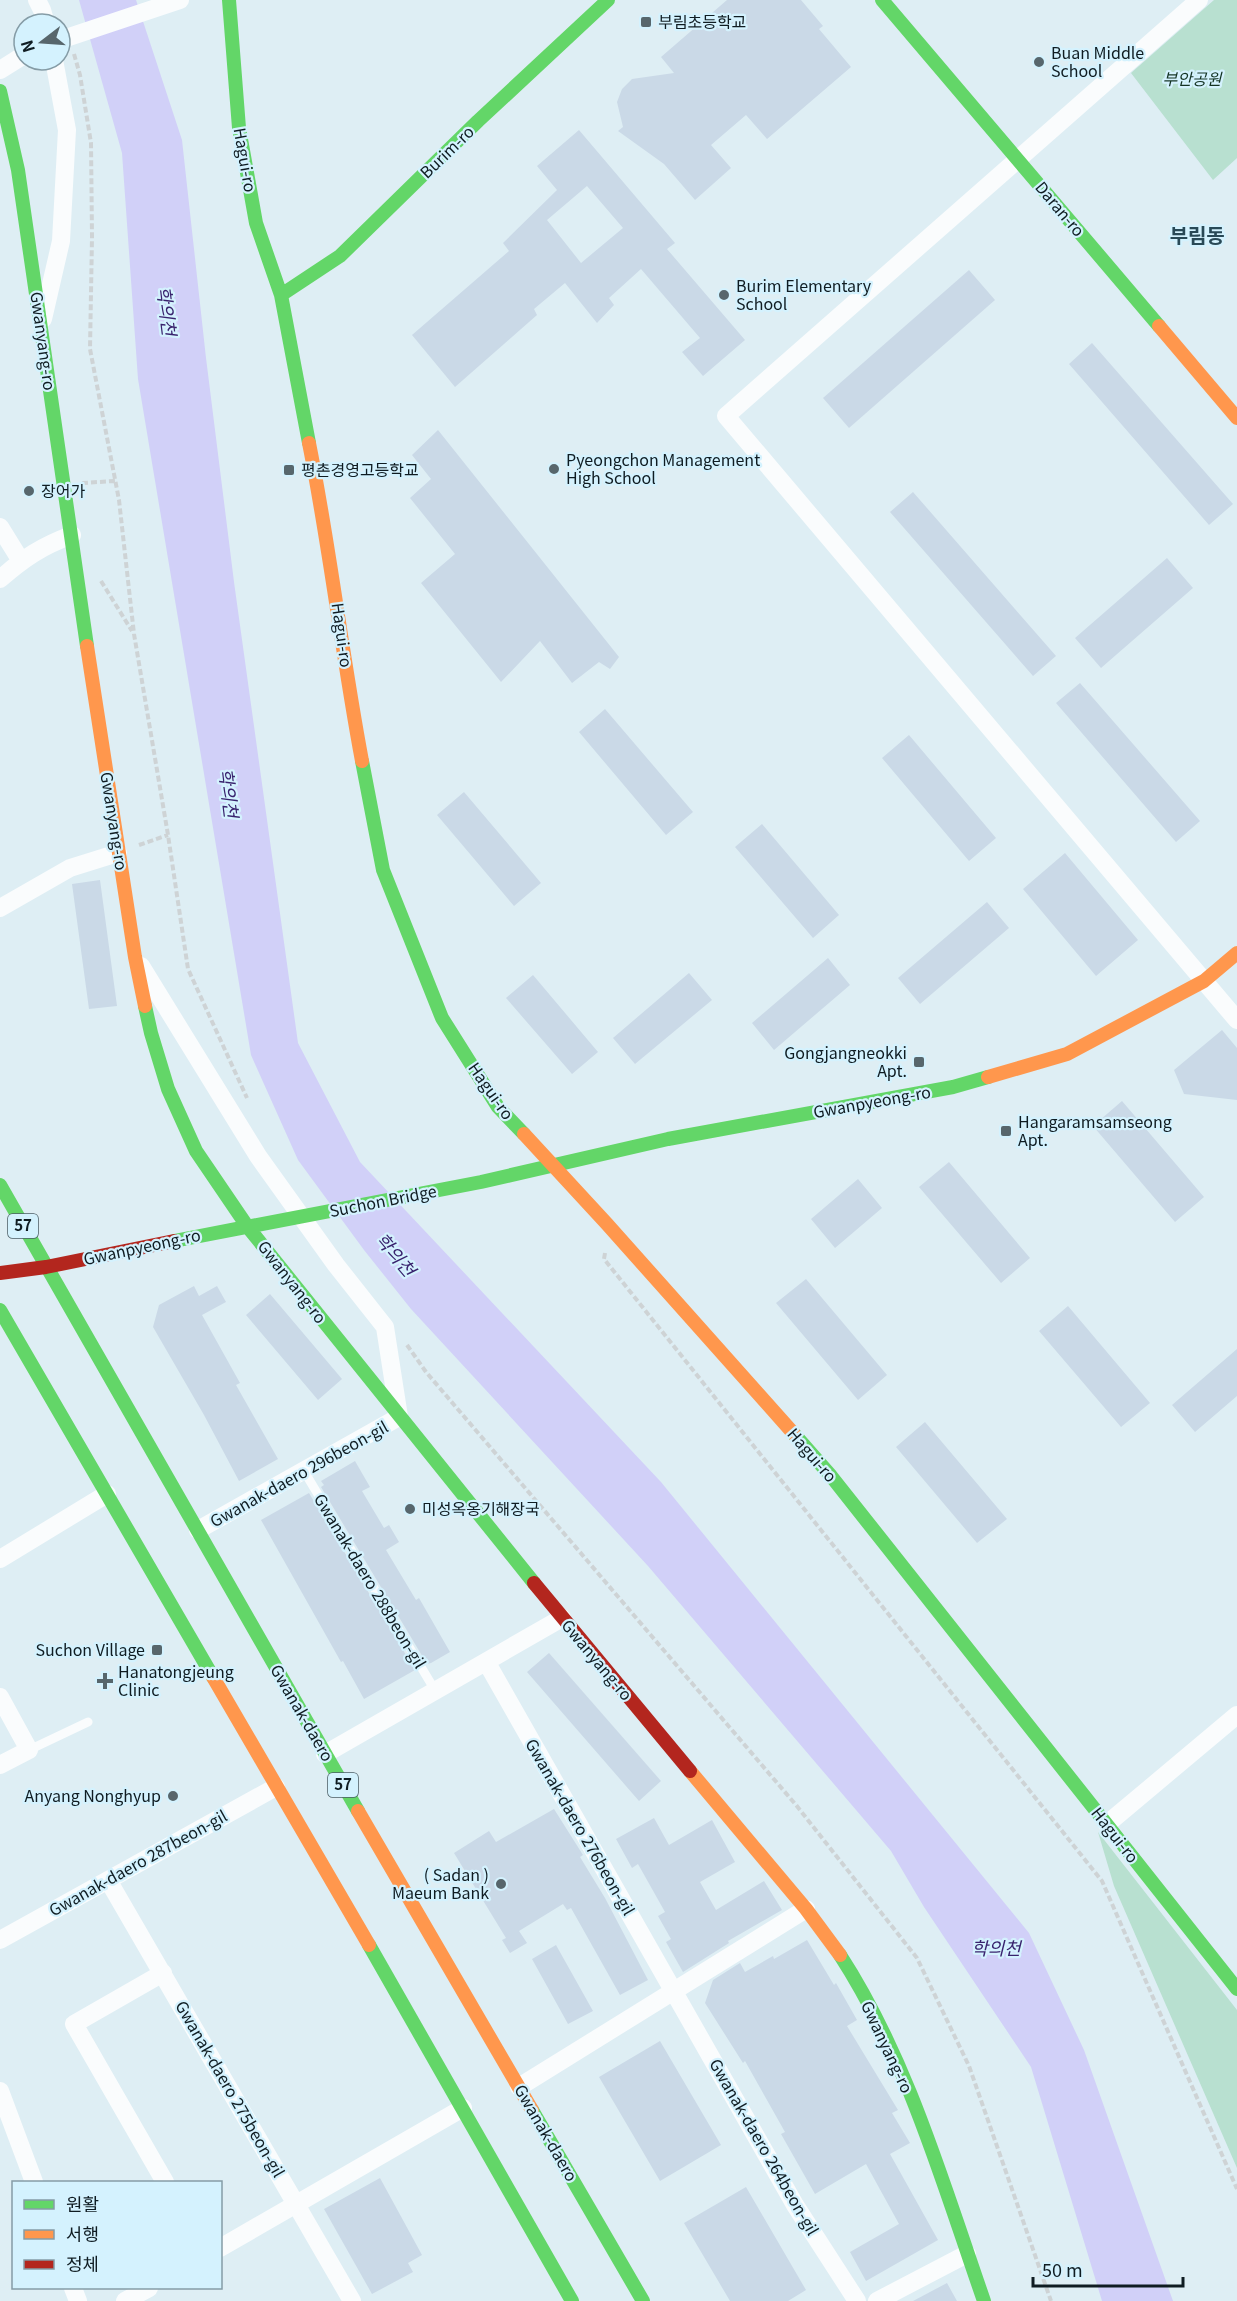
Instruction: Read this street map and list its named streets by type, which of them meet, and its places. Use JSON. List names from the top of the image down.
{
  "streets": {
    "street": [
      "Burim-ro",
      "Hagui-ro",
      "Daran-ro",
      "Gwanyang-ro",
      "Gwanpyeong-ro",
      "Suchon Bridge",
      "57",
      "Gwanak-daero 296beon-gil",
      "Gwanak-daero",
      "Gwanak-daero 276beon-gil",
      "Gwanak-daero 287beon-gil",
      "Gwanak-daero 275beon-gil",
      "Gwanak-daero 264beon-gil"
    ],
    "lane": ["Gwanak-daero 288beon-gil"]
  },
  "crossings": [
    ["Burim-ro", "Hagui-ro"],
    ["Hagui-ro", "Gwanpyeong-ro"],
    ["Gwanyang-ro", "Gwanpyeong-ro"],
    ["Gwanyang-ro", "Gwanak-daero 296beon-gil"],
    ["Gwanpyeong-ro", "Suchon Bridge"],
    ["Gwanpyeong-ro", "Gwanak-daero"],
    ["Gwanak-daero 296beon-gil", "Gwanak-daero 288beon-gil"],
    ["Gwanak-daero 296beon-gil", "Gwanak-daero"],
    ["Gwanak-daero 276beon-gil", "Gwanak-daero 264beon-gil"],
    ["Gwanak-daero 287beon-gil", "Gwanak-daero 275beon-gil"]
  ],
  "districts": ["부림동"],
  "water": ["학의천"],
  "parks": ["부안공원"],
  "places": {
    "transit": [
      "부림초등학교",
      "평촌경영고등학교",
      "Gongjangneokki Apt.",
      "Hangaramsamseong Apt.",
      "Suchon Village"
    ],
    "other": [
      "Buan Middle School",
      "Burim Elementary School",
      "Pyeongchon Management High School",
      "장어가",
      "미성옥옹기해장국",
      "Anyang Nonghyup",
      "( Sadan ) Maeum Bank"
    ],
    "health": ["Hanatongjeung Clinic"]
  },
  "legend": ["원활", "서행", "정체"],
  "scale_bar": "50 m",
  "north": "left"
}
